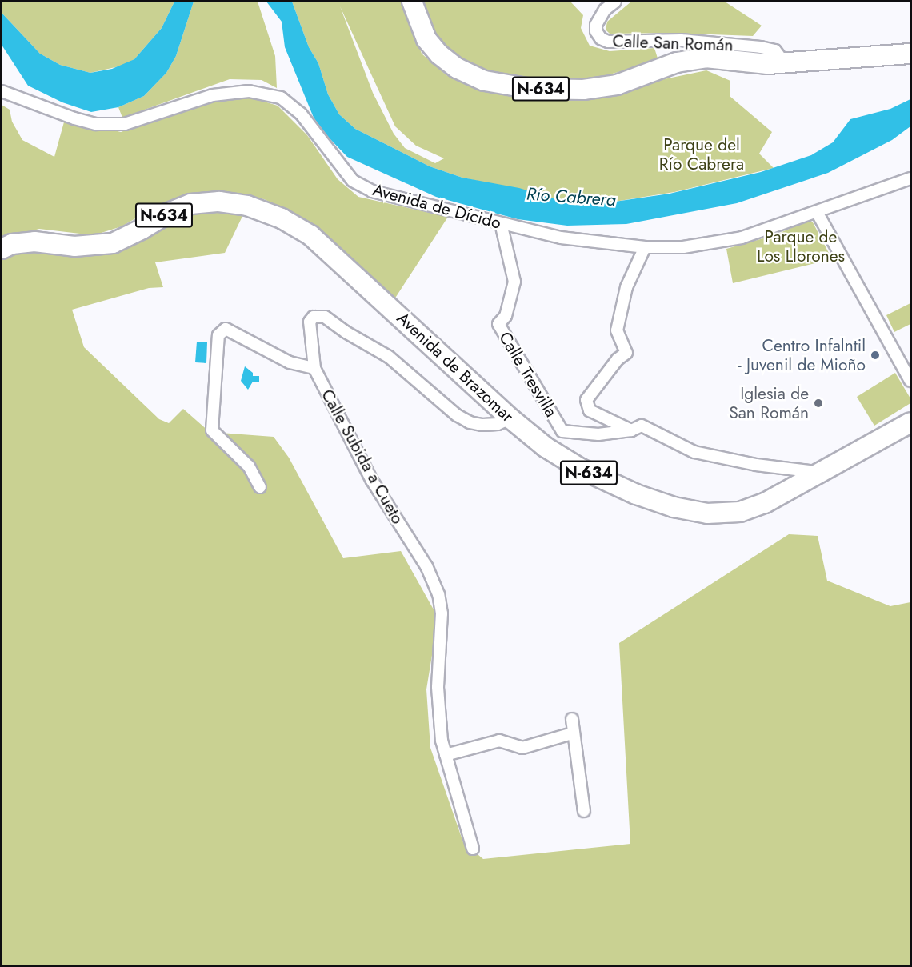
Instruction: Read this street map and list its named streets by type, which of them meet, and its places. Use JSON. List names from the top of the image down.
{
  "streets": {
    "highway": ["N-634", "Avenida de Brazomar"],
    "street": [
      "Calle San Román",
      "Avenida de Dícido",
      "Calle Tresvilla",
      "Calle Subida a Cueto"
    ]
  },
  "crossings": [
    ["Calle San Román", "N-634"],
    ["Avenida de Dícido", "Calle Tresvilla"],
    ["Avenida de Brazomar", "Calle Tresvilla"],
    ["Avenida de Brazomar", "Calle Subida a Cueto"]
  ],
  "water": ["Río Cabrera"],
  "parks": ["Parque del Río Cabrera", "Parque de Los Llorones"],
  "places": ["Centro Infalntil - Juvenil de Mioño", "Iglesia de San Román"]
}
